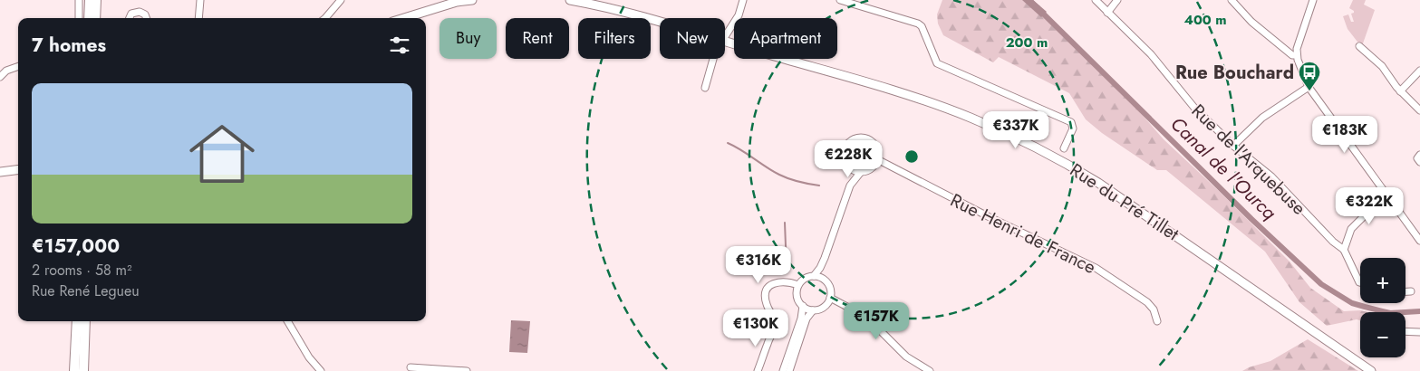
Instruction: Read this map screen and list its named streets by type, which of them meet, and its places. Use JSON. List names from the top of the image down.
{
  "streets": {
    "street": ["Rue de l'Arquebuse", "Rue du Pré Tillet", "Rue Henri de France"]
  },
  "water": ["Canal de l'Ourcq"],
  "places": {
    "bus stop": ["Rue Bouchard"]
  },
  "page": {
    "chip": [
      "Buy",
      "Rent",
      "Filters",
      "New",
      "Apartment"
    ],
    "heading": "7 homes",
    "list": [
      {
        "name": "€157,000",
        "note": "2 rooms · 58 m² · Rue René Legueu"
      }
    ],
    "price": [
      "€337K",
      "€183K",
      "€228K",
      "€322K",
      "€316K",
      "€157K",
      "€130K"
    ],
    "map_buttons": ["+", "−"]
  },
  "rings": ["400 m", "200 m"]
}
